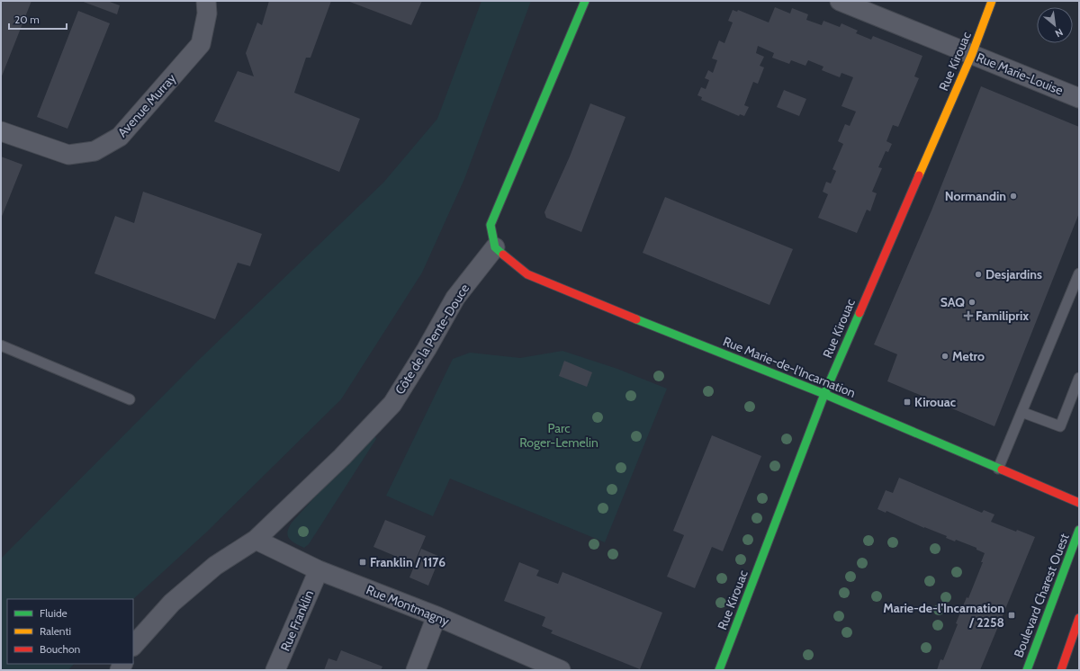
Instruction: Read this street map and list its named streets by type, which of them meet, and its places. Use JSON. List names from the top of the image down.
{
  "streets": {
    "main road": ["Rue Kirouac", "Rue Marie-de-l'Incarnation", "Boulevard Charest Ouest"],
    "street": [
      "Rue Marie-Louise",
      "Avenue Murray",
      "Côte de la Pente-Douce",
      "Rue Montmagny",
      "Rue Franklin"
    ]
  },
  "crossings": [
    ["Rue Kirouac", "Rue Marie-Louise"],
    ["Rue Kirouac", "Rue Marie-de-l'Incarnation"],
    ["Côte de la Pente-Douce", "Rue Marie-de-l'Incarnation"],
    ["Côte de la Pente-Douce", "Rue Montmagny"],
    ["Rue Montmagny", "Rue Franklin"]
  ],
  "parks": ["Parc Roger-Lemelin"],
  "places": {
    "other": [
      "Normandin",
      "Desjardins",
      "SAQ",
      "Metro"
    ],
    "health": ["Familiprix"],
    "transit": ["Kirouac", "Franklin / 1176", "Marie-de-l'Incarnation / 2258"]
  },
  "legend": ["Fluide", "Ralenti", "Bouchon"],
  "scale_bar": "20 m",
  "north": "bottom right"
}
